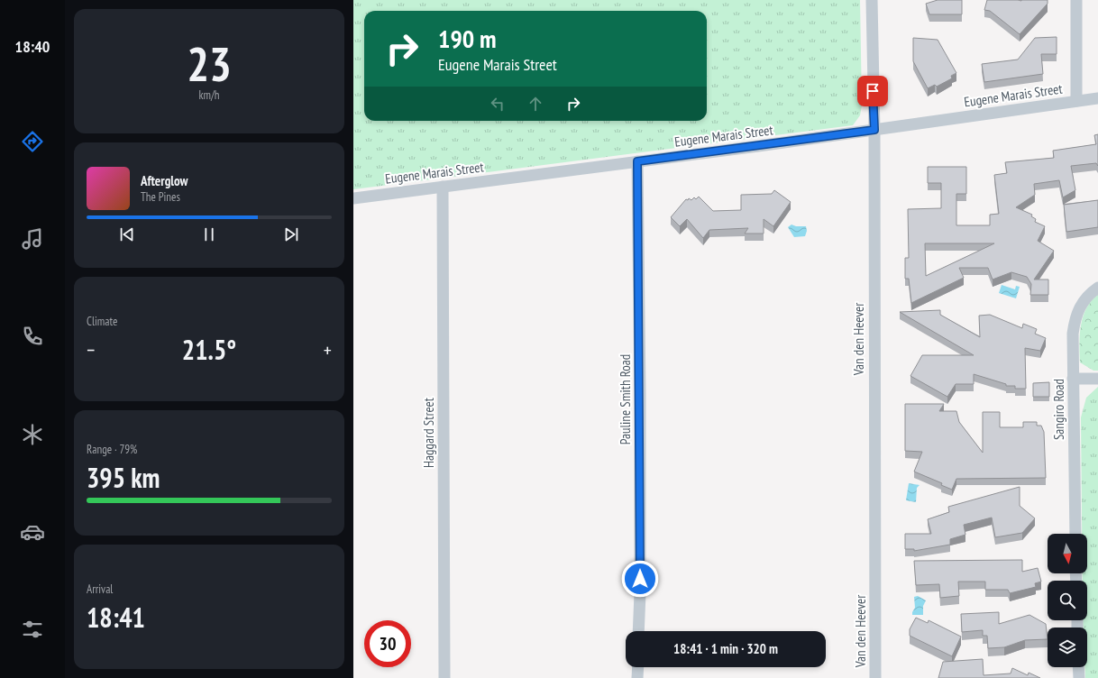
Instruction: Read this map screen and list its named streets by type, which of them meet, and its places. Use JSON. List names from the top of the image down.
{
  "streets": {
    "street": [
      "Eugene Marais Street",
      "Van den Heever",
      "Pauline Smith Road",
      "Sangiro Road",
      "Haggard Street"
    ]
  },
  "crossings": [
    ["Eugene Marais Street", "Van den Heever"],
    ["Eugene Marais Street", "Pauline Smith Road"],
    ["Eugene Marais Street", "Haggard Street"]
  ],
  "north": "bottom",
  "page": {
    "tabs": "18:40",
    "tile": [
      ["23", "km/h"],
      "Climate",
      ["Range · 79%", "395 km"],
      ["Arrival", "18:41"]
    ],
    "turn": ["190 m", "Eugene Marais Street"],
    "song": ["Afterglow", "The Pines"],
    "heat": ["−", "21.5°", "+"],
    "limit": "30",
    "trip": "18:41 · 1 min · 320 m"
  }
}
